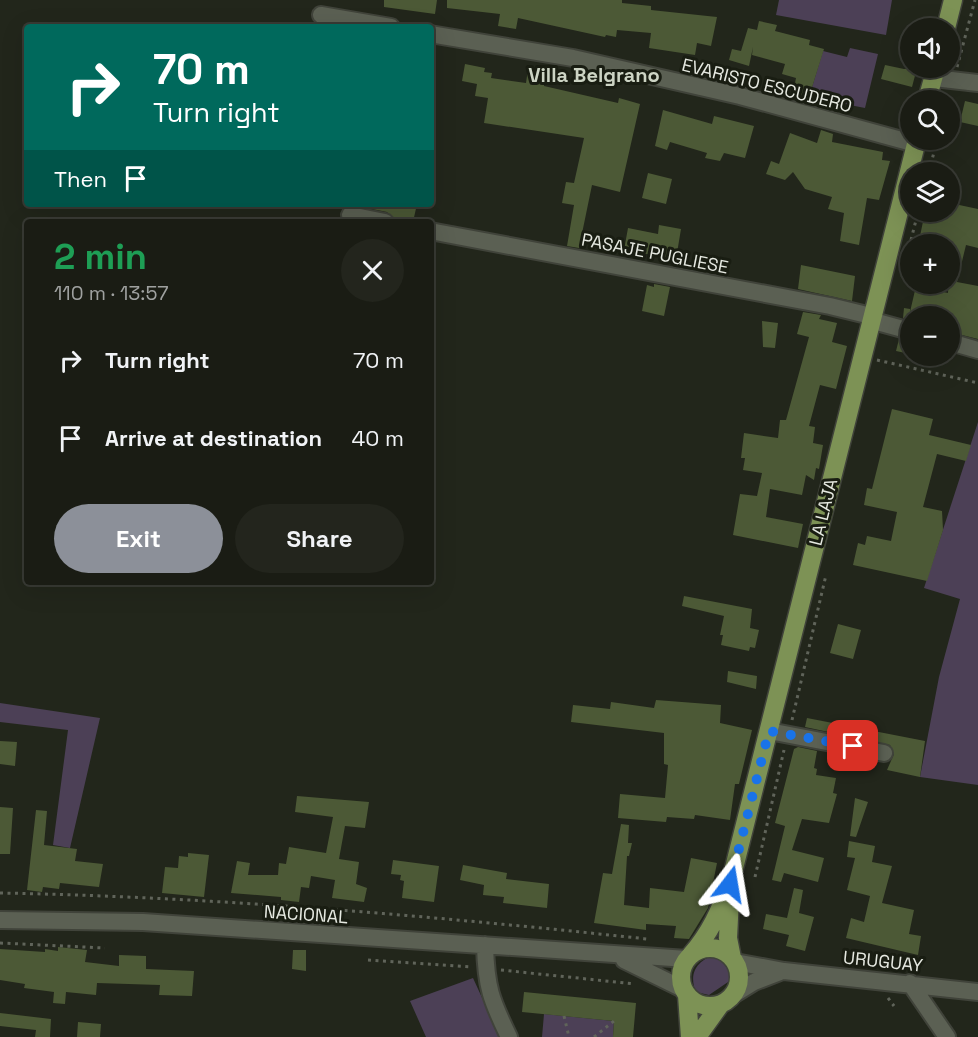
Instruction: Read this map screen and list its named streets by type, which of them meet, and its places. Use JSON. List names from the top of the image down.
{
  "streets": {
    "main road": ["LA LAJA"],
    "street": [
      "EVARISTO ESCUDERO",
      "PASAJE PUGLIESE",
      "NACIONAL",
      "URUGUAY"
    ]
  },
  "crossings": [
    ["PASAJE PUGLIESE", "LA LAJA"],
    ["LA LAJA", "NACIONAL"],
    ["LA LAJA", "URUGUAY"],
    ["NACIONAL", "URUGUAY"]
  ],
  "districts": ["Villa Belgrano"],
  "page": {
    "map_buttons": ["+", "−"],
    "turn": ["70 m", "Turn right"],
    "then": "Then",
    "heading": ["2 min", "110 m · 13:57"],
    "list": [
      {
        "name": "Turn right",
        "value": "70 m"
      },
      {
        "name": "Arrive at destination",
        "value": "40 m"
      }
    ],
    "buttons": ["Exit", "Share"]
  }
}
